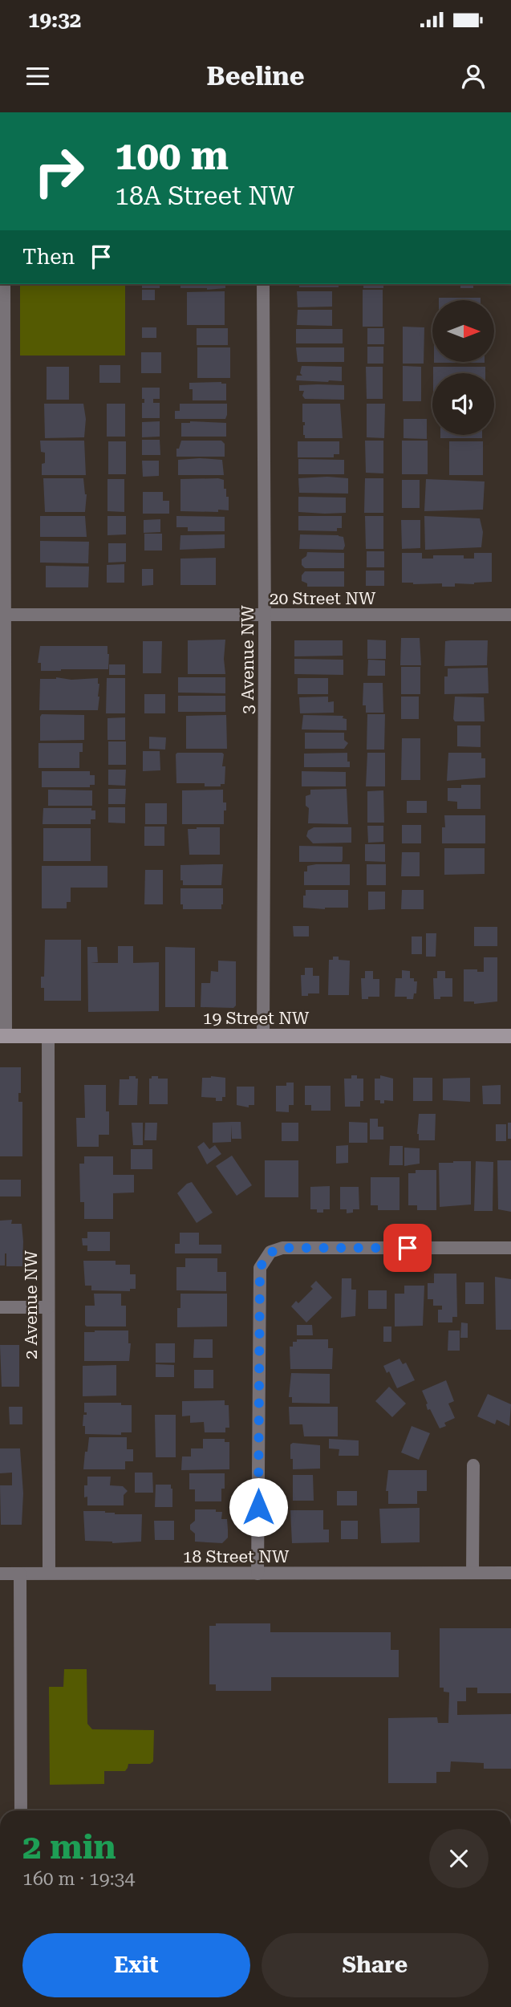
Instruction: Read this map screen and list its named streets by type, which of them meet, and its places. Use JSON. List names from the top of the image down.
{
  "streets": {
    "street": [
      "20 Street NW",
      "3 Avenue NW",
      "19 Street NW",
      "2 Avenue NW",
      "18 Street NW"
    ]
  },
  "crossings": [
    ["20 Street NW", "3 Avenue NW"],
    ["3 Avenue NW", "19 Street NW"],
    ["19 Street NW", "2 Avenue NW"],
    ["2 Avenue NW", "18 Street NW"]
  ],
  "north": "right",
  "page": {
    "status": "19:32",
    "header": "Beeline",
    "turn": ["100 m", "18A Street NW"],
    "then": "Then",
    "heading": ["2 min", "160 m · 19:34"],
    "buttons": ["Exit", "Share"]
  }
}
